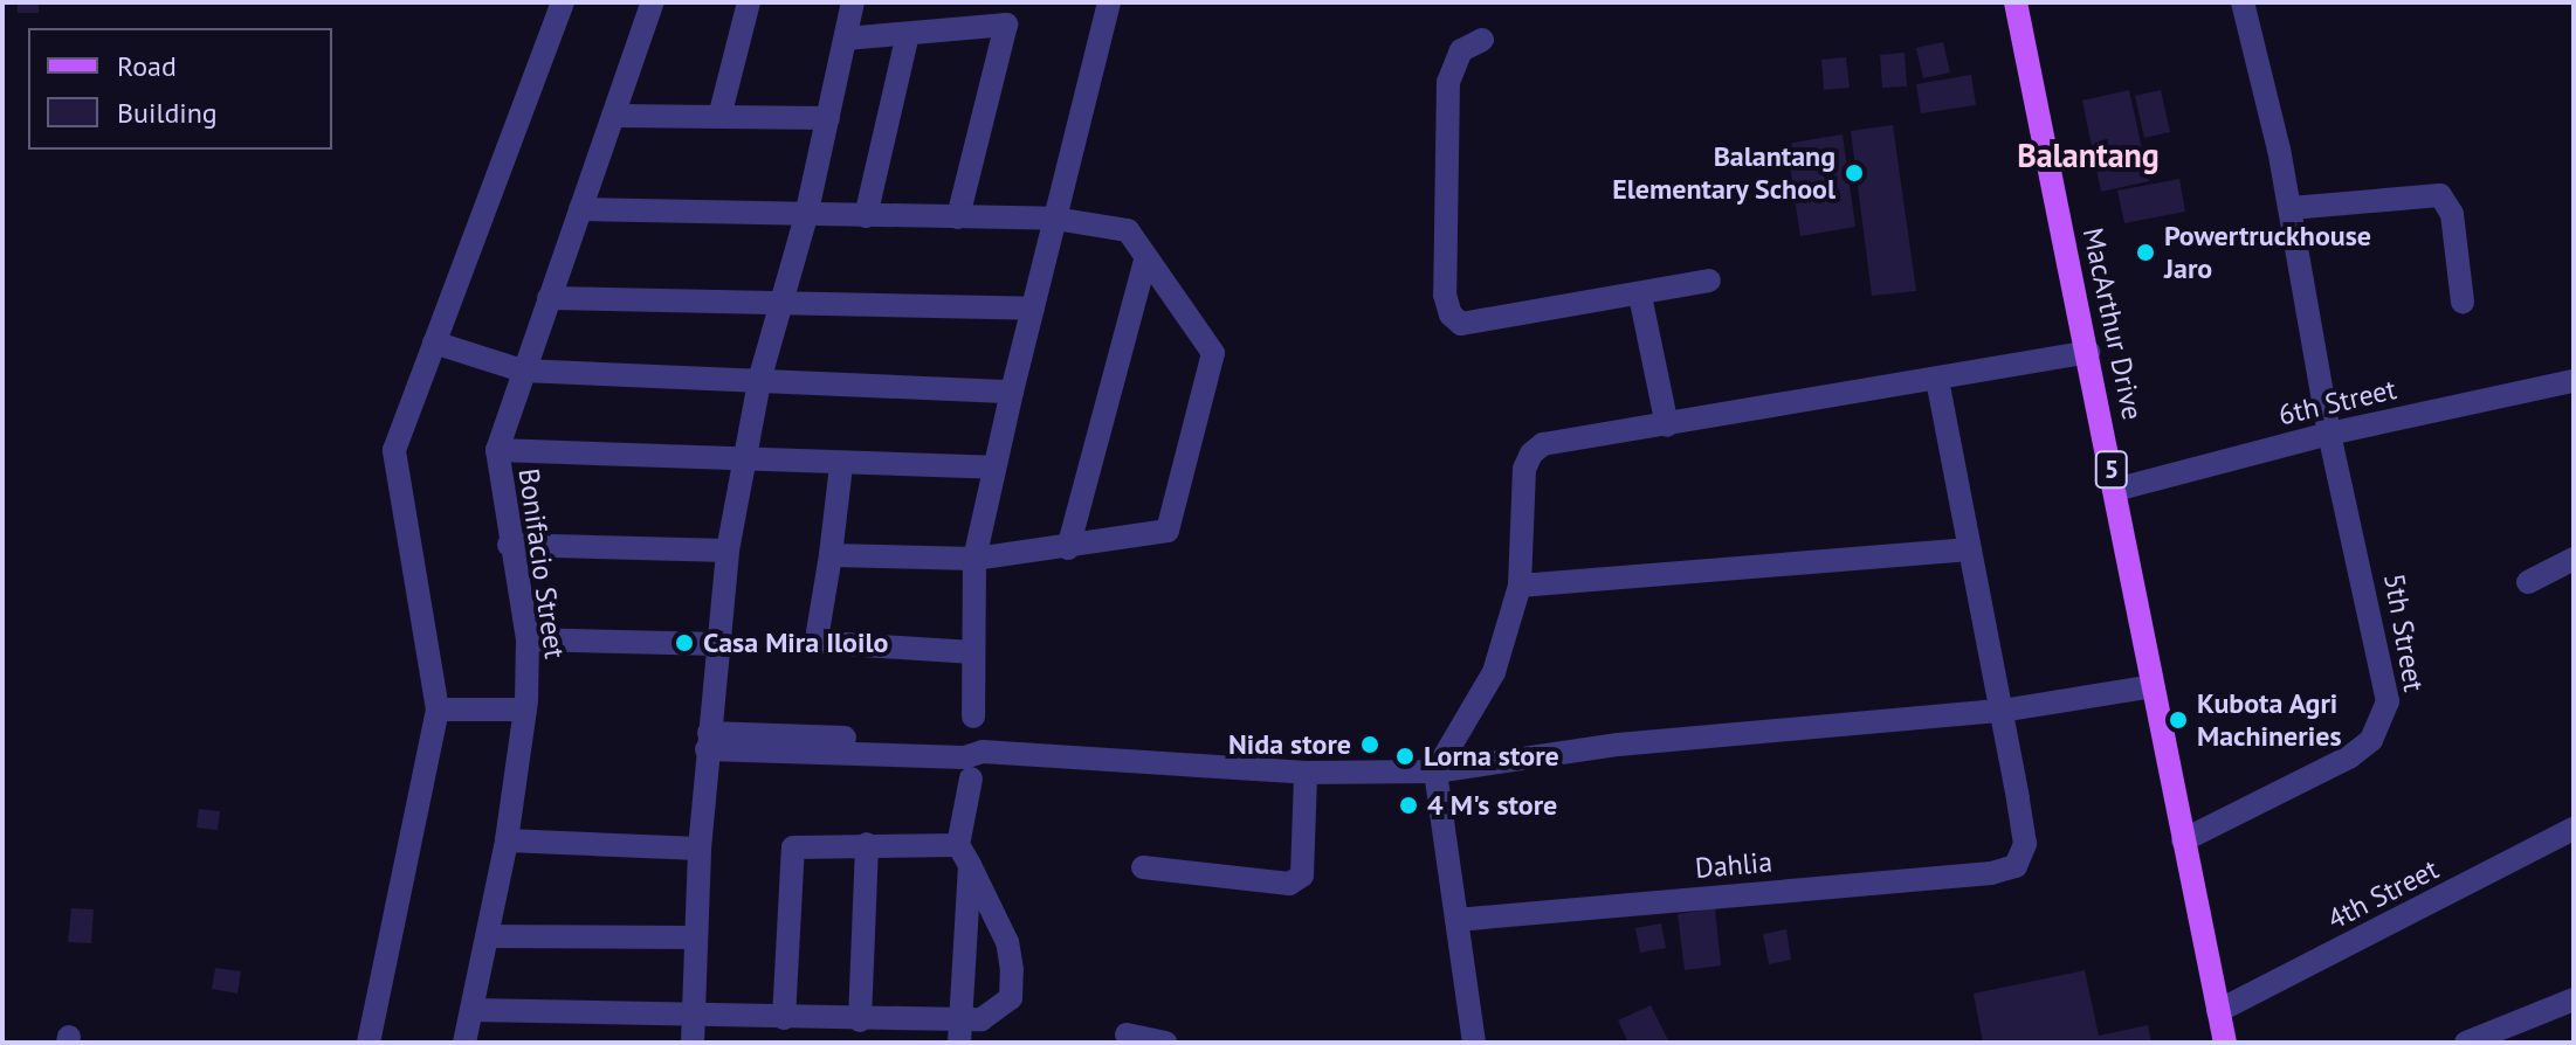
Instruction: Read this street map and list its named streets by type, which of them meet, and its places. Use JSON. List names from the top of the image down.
{
  "streets": {
    "main road": ["MacArthur Drive", "5"],
    "street": [
      "6th Street",
      "Bonifacio Street",
      "5th Street",
      "Dahlia",
      "4th Street"
    ]
  },
  "crossings": [
    ["MacArthur Drive", "6th Street"],
    ["MacArthur Drive", "5th Street"],
    ["MacArthur Drive", "4th Street"],
    ["6th Street", "5th Street"]
  ],
  "districts": ["Balantang"],
  "places": [
    "Balantang Elementary School",
    "Powertruckhouse Jaro",
    "Casa Mira Iloilo",
    "Kubota Agri Machineries",
    "Nida store",
    "Lorna store",
    "4 M's store"
  ],
  "legend": ["Road", "Building"]
}
